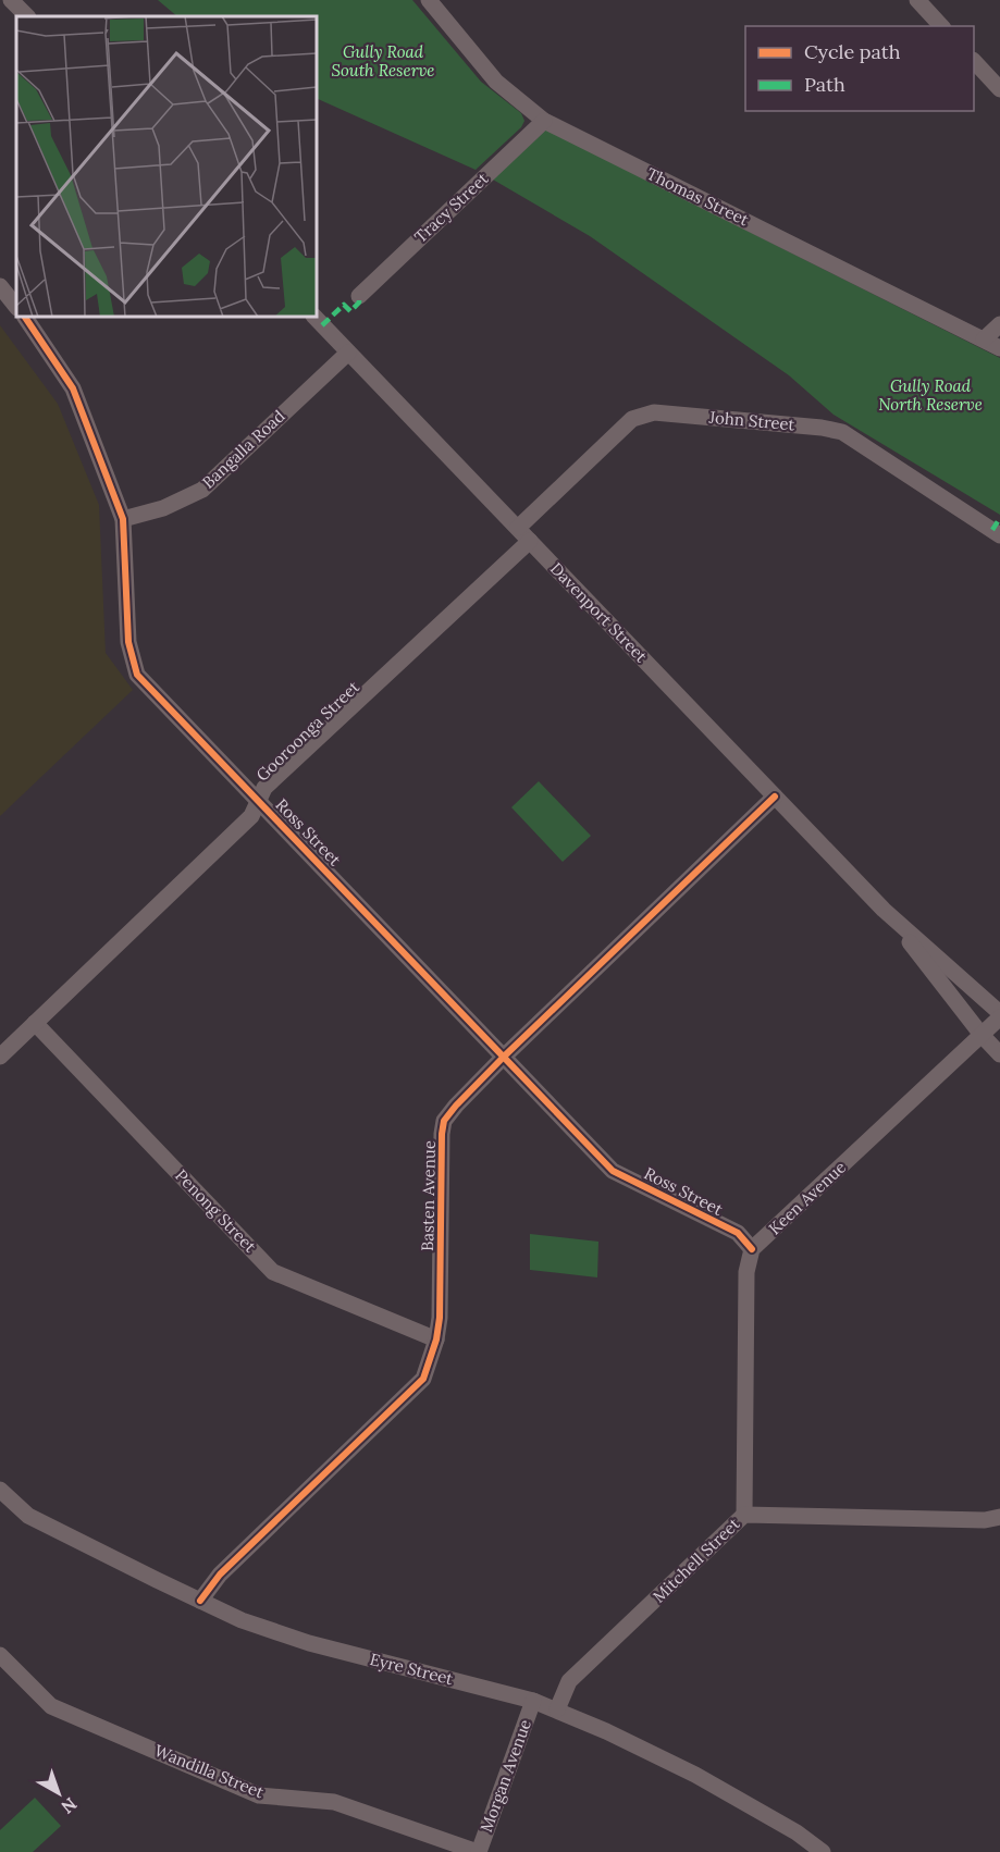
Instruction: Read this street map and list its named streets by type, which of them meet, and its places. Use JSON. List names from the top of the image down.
{
  "streets": {
    "street": [
      "Thomas Street",
      "Tracy Street",
      "John Street",
      "Bangalla Road",
      "Davenport Street",
      "Gooroonga Street",
      "Ross Street",
      "Basten Avenue",
      "Keen Avenue",
      "Penong Street",
      "Mitchell Street",
      "Eyre Street",
      "Wandilla Street",
      "Morgan Avenue"
    ]
  },
  "crossings": [
    ["Thomas Street", "Tracy Street"],
    ["John Street", "Davenport Street"],
    ["John Street", "Gooroonga Street"],
    ["Bangalla Road", "Davenport Street"],
    ["Bangalla Road", "Ross Street"],
    ["Davenport Street", "Gooroonga Street"],
    ["Davenport Street", "Basten Avenue"],
    ["Gooroonga Street", "Ross Street"],
    ["Gooroonga Street", "Penong Street"],
    ["Ross Street", "Basten Avenue"],
    ["Ross Street", "Keen Avenue"],
    ["Basten Avenue", "Penong Street"],
    ["Basten Avenue", "Eyre Street"],
    ["Mitchell Street", "Eyre Street"],
    ["Eyre Street", "Morgan Avenue"],
    ["Wandilla Street", "Morgan Avenue"]
  ],
  "parks": ["Gully Road South Reserve", "Gully Road North Reserve"],
  "legend": ["Cycle path", "Path"],
  "north": "bottom right"
}
